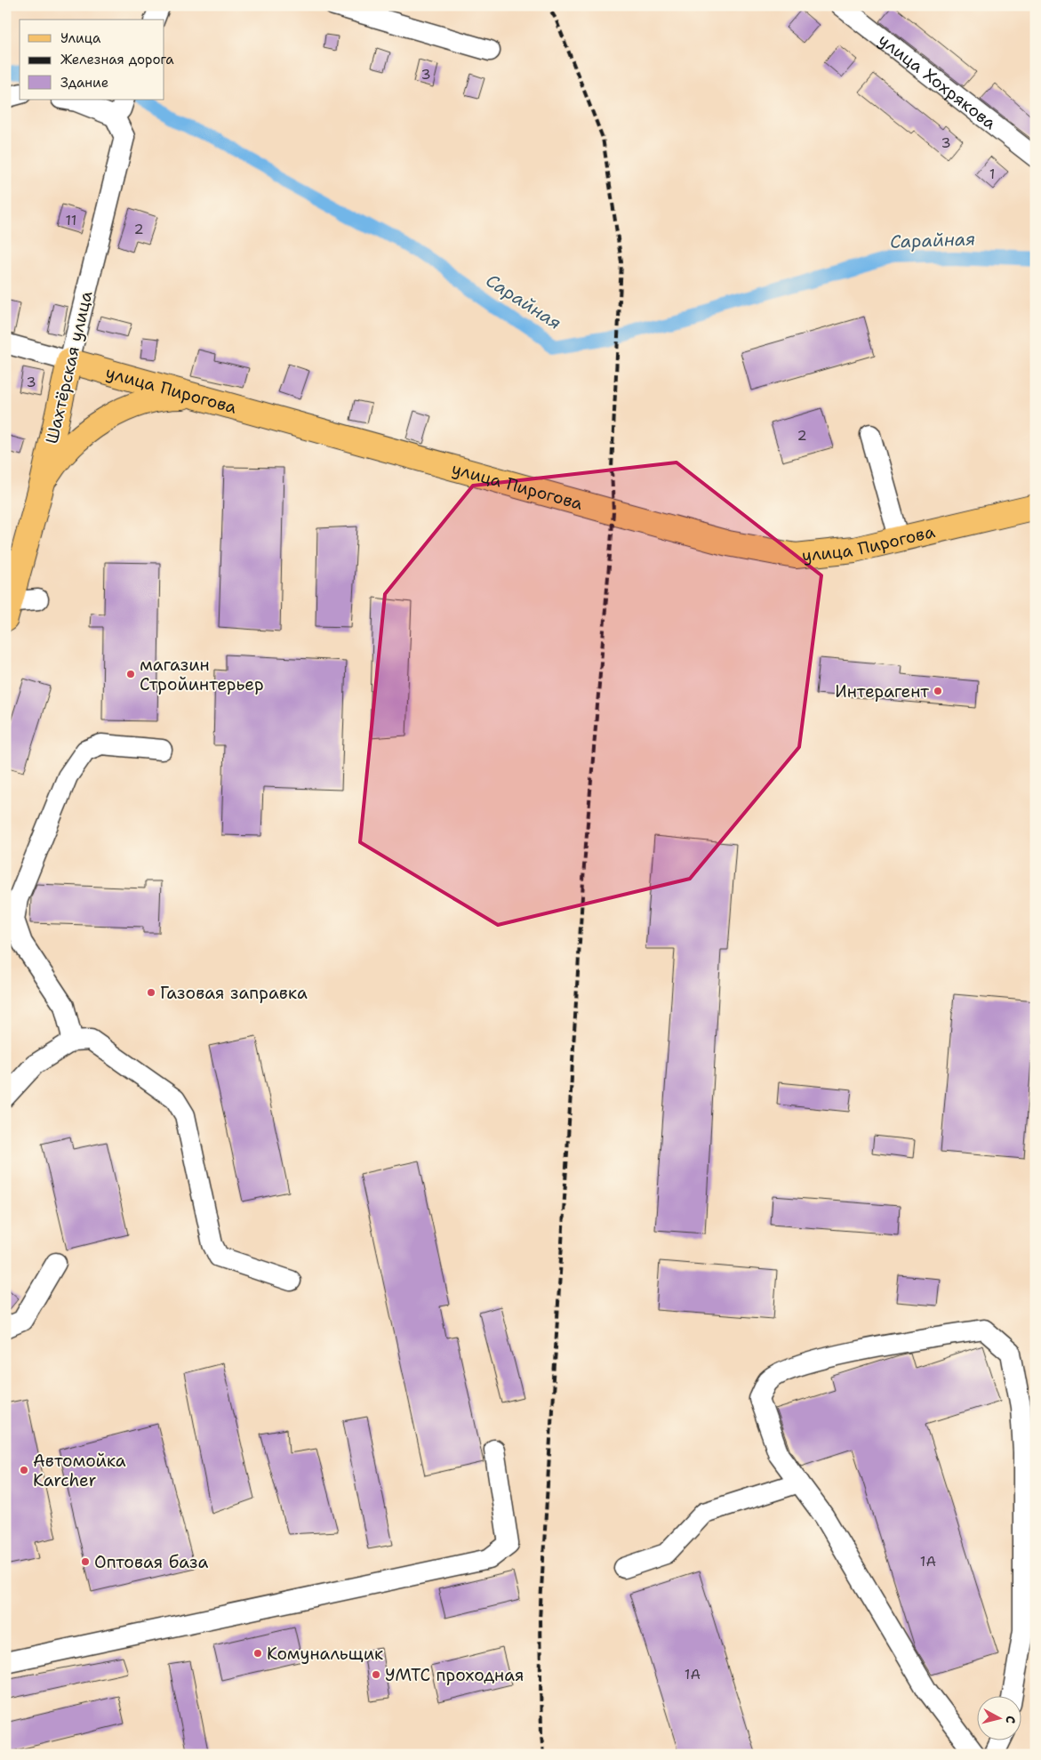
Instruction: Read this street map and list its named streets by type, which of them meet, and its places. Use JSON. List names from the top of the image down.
{
  "streets": {
    "main road": ["Шахтёрская улица", "улица Пирогова"],
    "street": ["улица Хохрякова"]
  },
  "crossings": [
    ["Шахтёрская улица", "улица Пирогова"]
  ],
  "water": ["Сарайная"],
  "places": [
    "магазин Стройинтерьер",
    "Интерагент",
    "Газовая заправка",
    "Автомойка Karcher",
    "Оптовая база",
    "Комунальщик",
    "УМТС проходная"
  ],
  "house_numbers": [
    "3",
    "3",
    "1",
    "11",
    "2",
    "3",
    "2",
    "1А",
    "1А"
  ],
  "legend": ["Улица", "Железная дорога", "Здание"],
  "north": "right"
}
